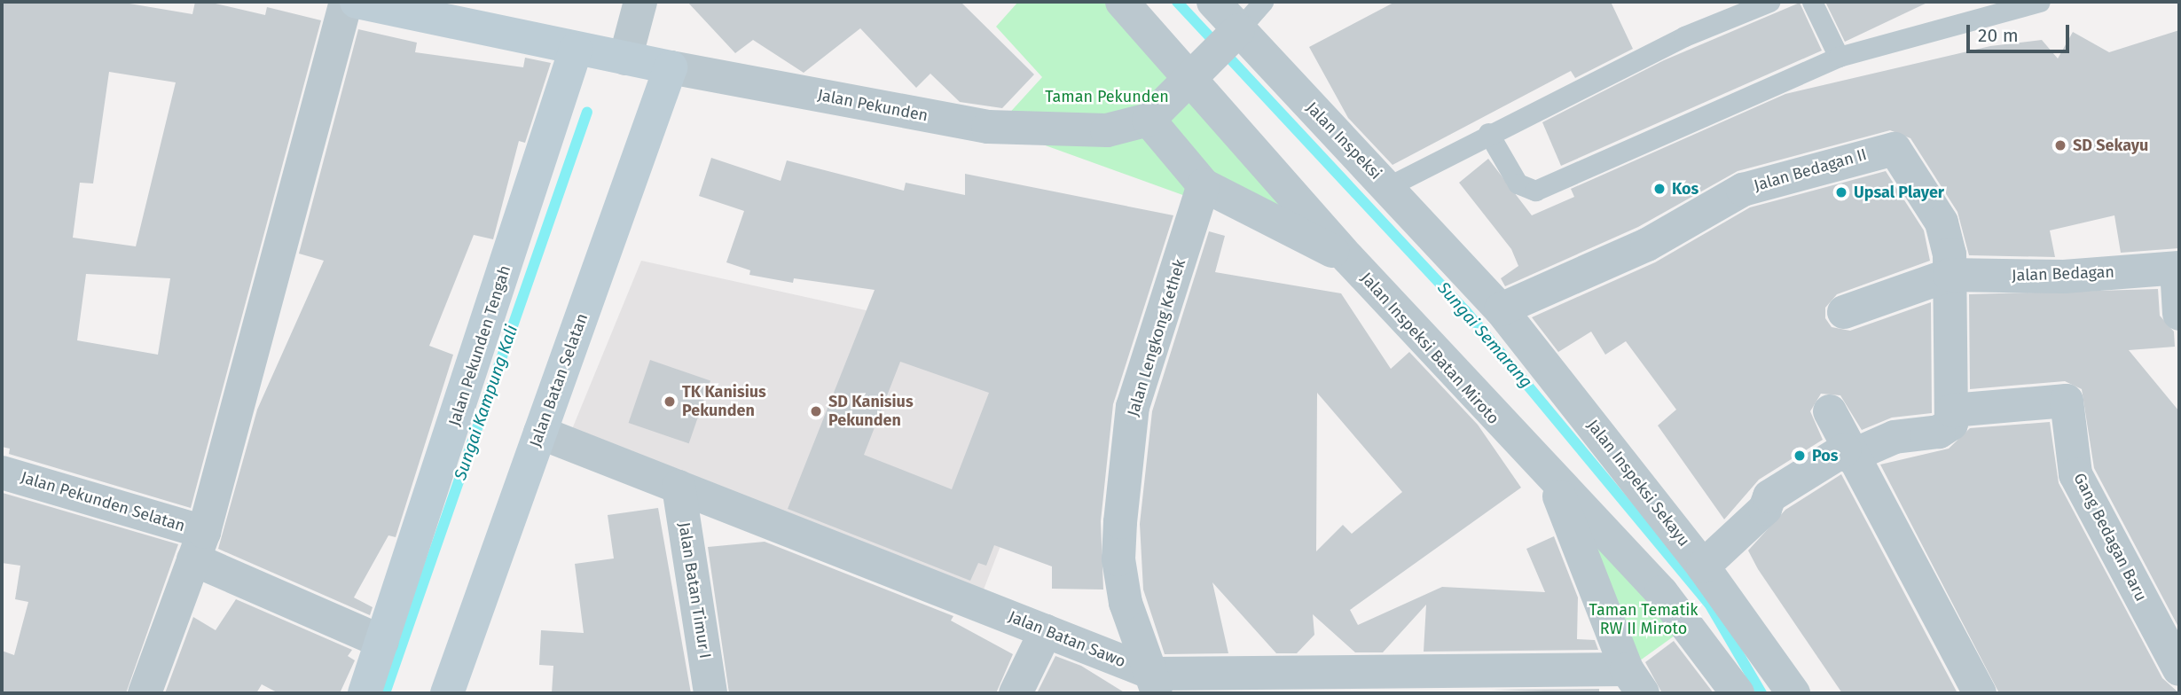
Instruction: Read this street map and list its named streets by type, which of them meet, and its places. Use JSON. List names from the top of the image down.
{
  "streets": {
    "main road": ["Jalan Pekunden", "Jalan Pekunden Tengah", "Jalan Batan Selatan"],
    "street": [
      "Jalan Inspeksi",
      "Jalan Bedagan II",
      "Jalan Bedagan",
      "Jalan Lengkong Kethek",
      "Jalan Inspeksi Batan Miroto",
      "Jalan Inspeksi Sekayu",
      "Jalan Pekunden Selatan",
      "Gang Bedagan Baru",
      "Jalan Batan Timur I",
      "Jalan Batan Sawo"
    ]
  },
  "crossings": [
    ["Jalan Pekunden", "Jalan Pekunden Tengah"],
    ["Jalan Pekunden", "Jalan Batan Selatan"],
    ["Jalan Inspeksi", "Jalan Inspeksi Sekayu"],
    ["Jalan Bedagan II", "Jalan Bedagan"],
    ["Jalan Bedagan II", "Jalan Inspeksi Sekayu"],
    ["Jalan Lengkong Kethek", "Jalan Batan Sawo"],
    ["Jalan Batan Selatan", "Jalan Batan Sawo"],
    ["Jalan Batan Timur I", "Jalan Batan Sawo"]
  ],
  "water": ["Sungai Semarang", "Sungai Kampung Kali"],
  "parks": ["Taman Pekunden", "Taman Tematik RW II Miroto"],
  "places": [
    "SD Sekayu",
    "Kos",
    "Upsal Player",
    "TK Kanisius Pekunden",
    "SD Kanisius Pekunden",
    "Pos"
  ],
  "scale_bar": "20 m"
}
